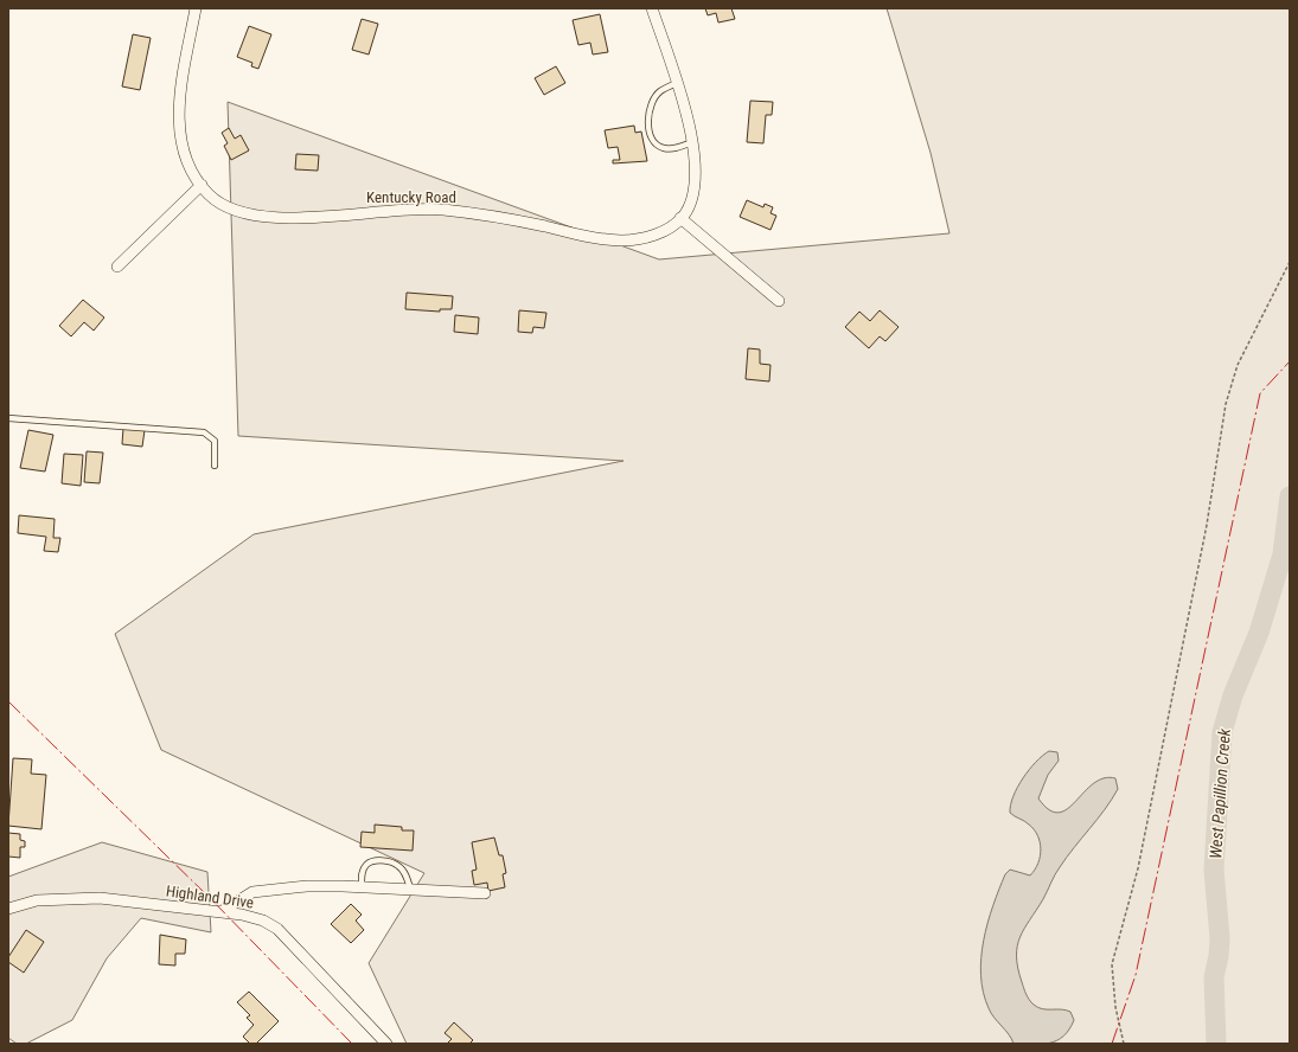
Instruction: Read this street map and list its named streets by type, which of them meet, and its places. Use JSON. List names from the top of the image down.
{
  "streets": {
    "street": ["Kentucky Road", "Highland Drive"]
  },
  "water": ["West Papillion Creek"]
}
